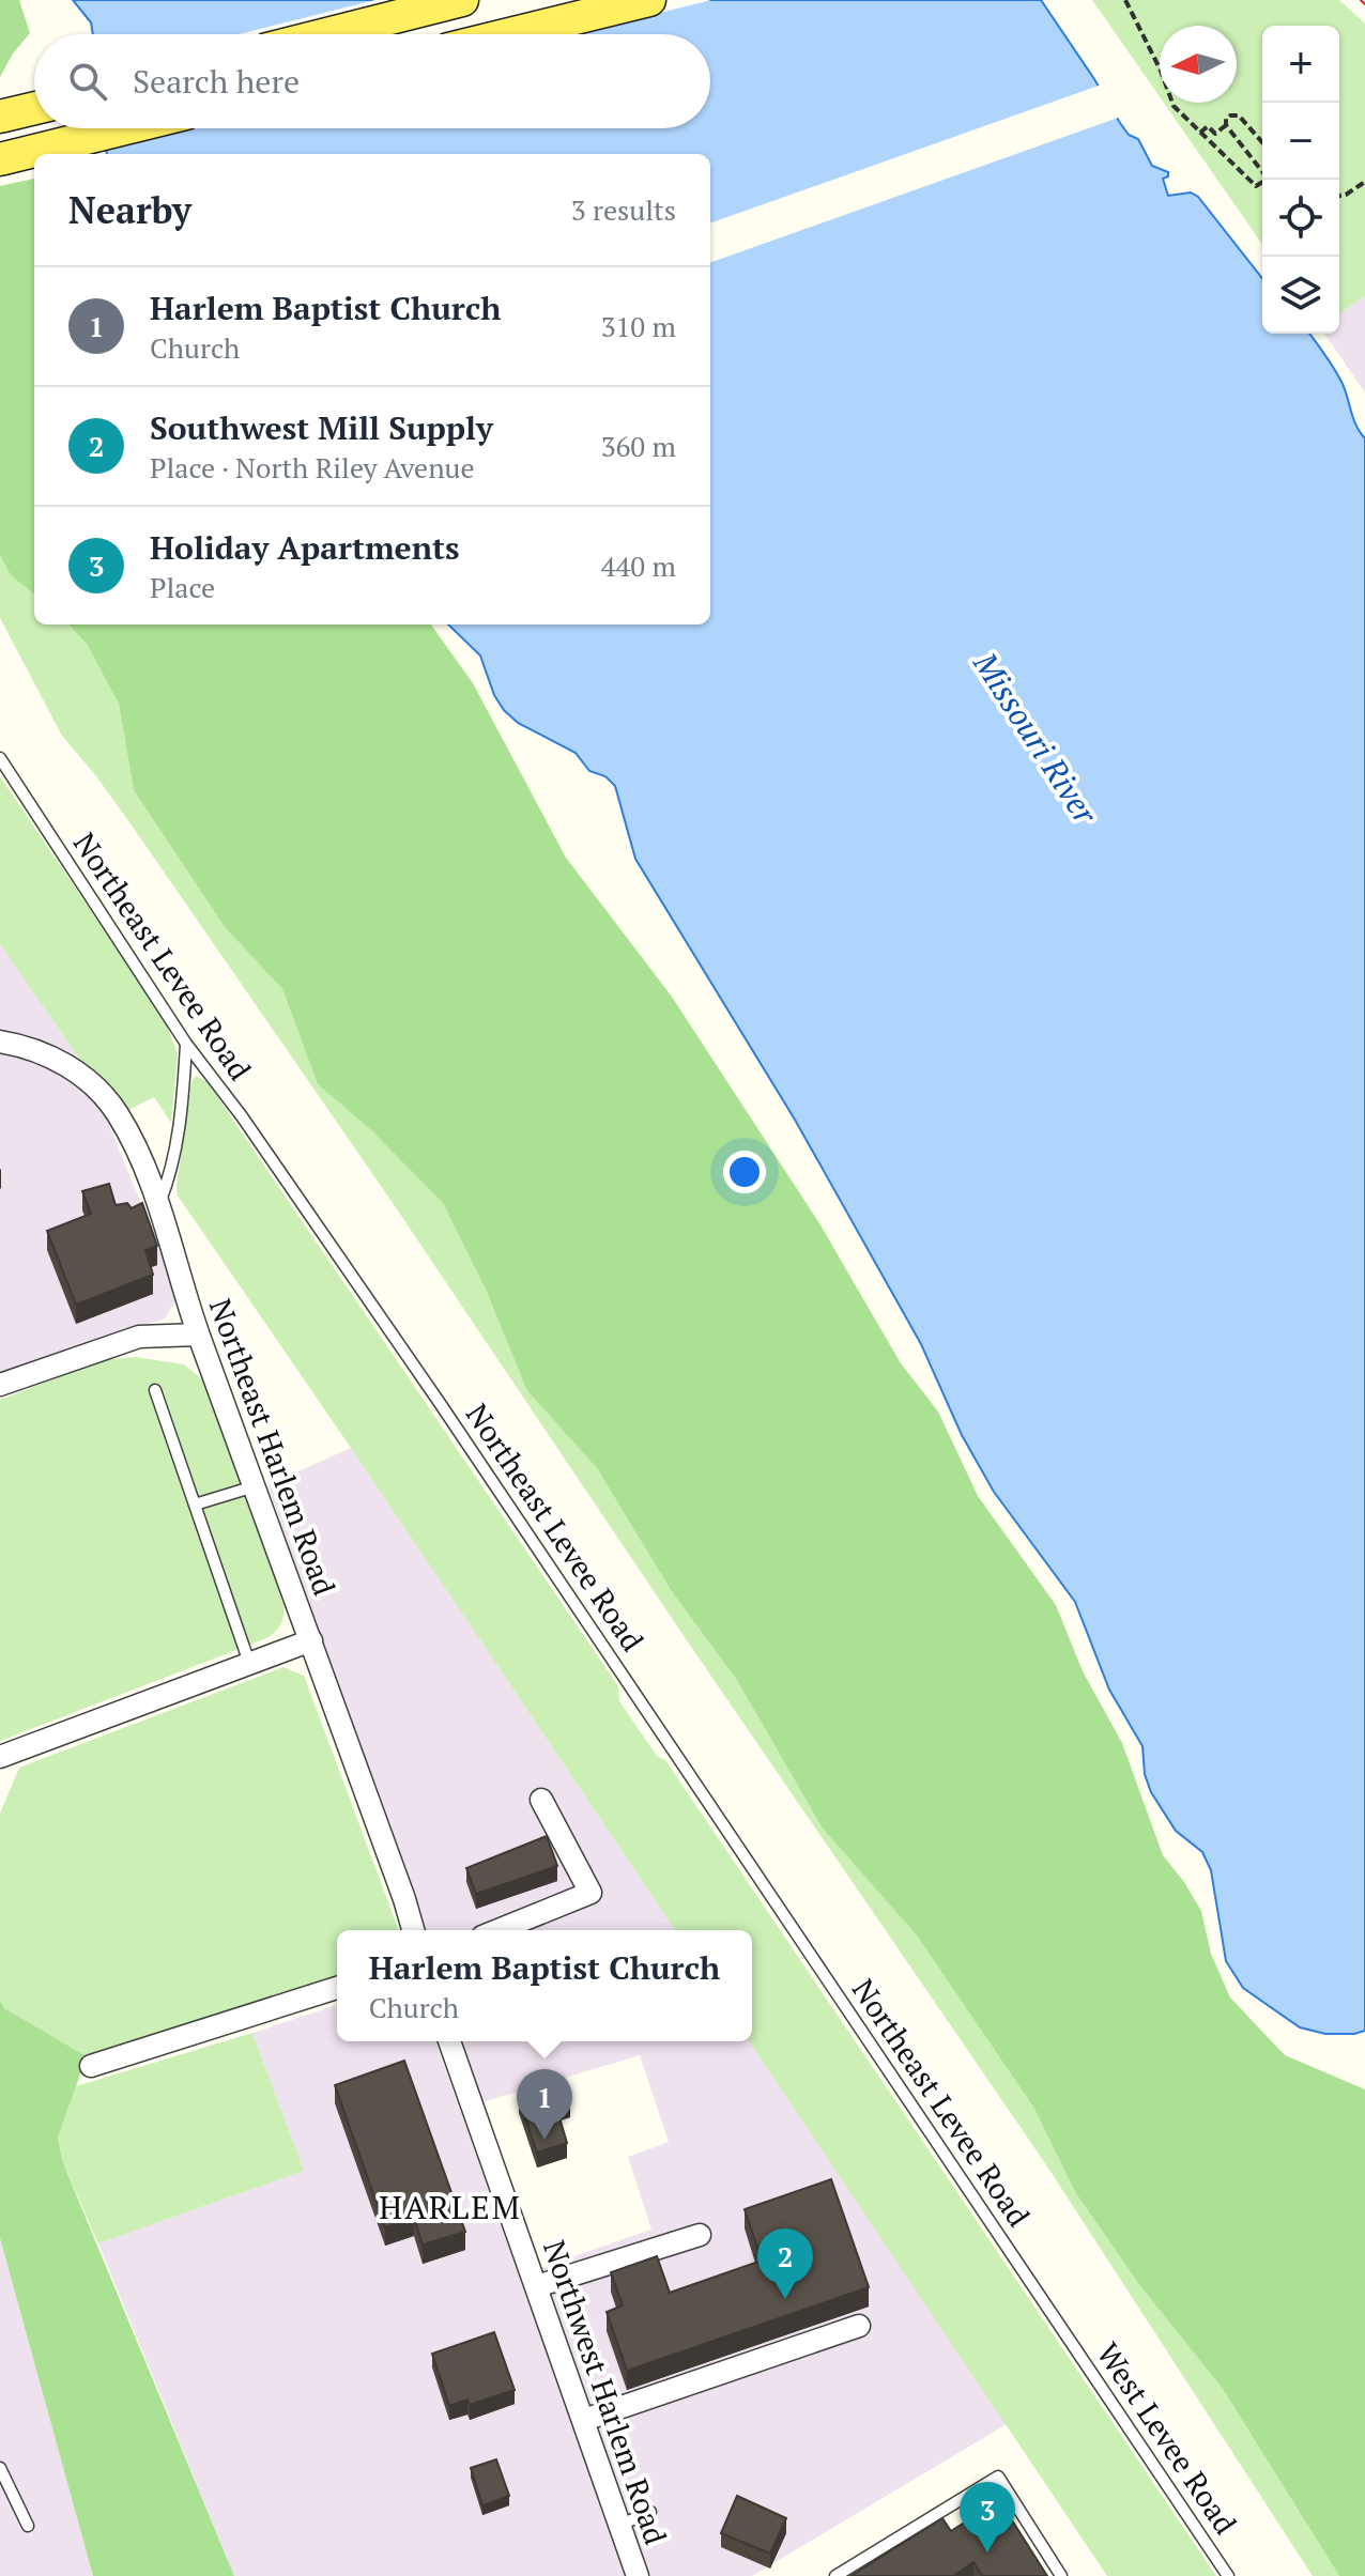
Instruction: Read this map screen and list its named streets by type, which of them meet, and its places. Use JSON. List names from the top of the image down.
{
  "streets": {
    "street": ["Northeast Harlem Road", "Northwest Harlem Road"],
    "lane": ["Northeast Levee Road", "West Levee Road"]
  },
  "crossings": [
    ["Northeast Levee Road", "West Levee Road"]
  ],
  "districts": ["HARLEM"],
  "water": ["Missouri River"],
  "north": "left",
  "page": {
    "map_buttons": ["+", "−"],
    "search": "Search here",
    "heading": ["Nearby", "3 results"],
    "list": [
      {
        "mark": "1",
        "name": "Harlem Baptist Church",
        "note": "Church",
        "value": "310 m"
      },
      {
        "mark": "2",
        "name": "Southwest Mill Supply",
        "note": "Place · North Riley Avenue",
        "value": "360 m"
      },
      {
        "mark": "3",
        "name": "Holiday Apartments",
        "note": "Place",
        "value": "440 m"
      }
    ],
    "popup": ["Harlem Baptist Church", "Church"],
    "pins": ["1", "2", "3"]
  }
}
